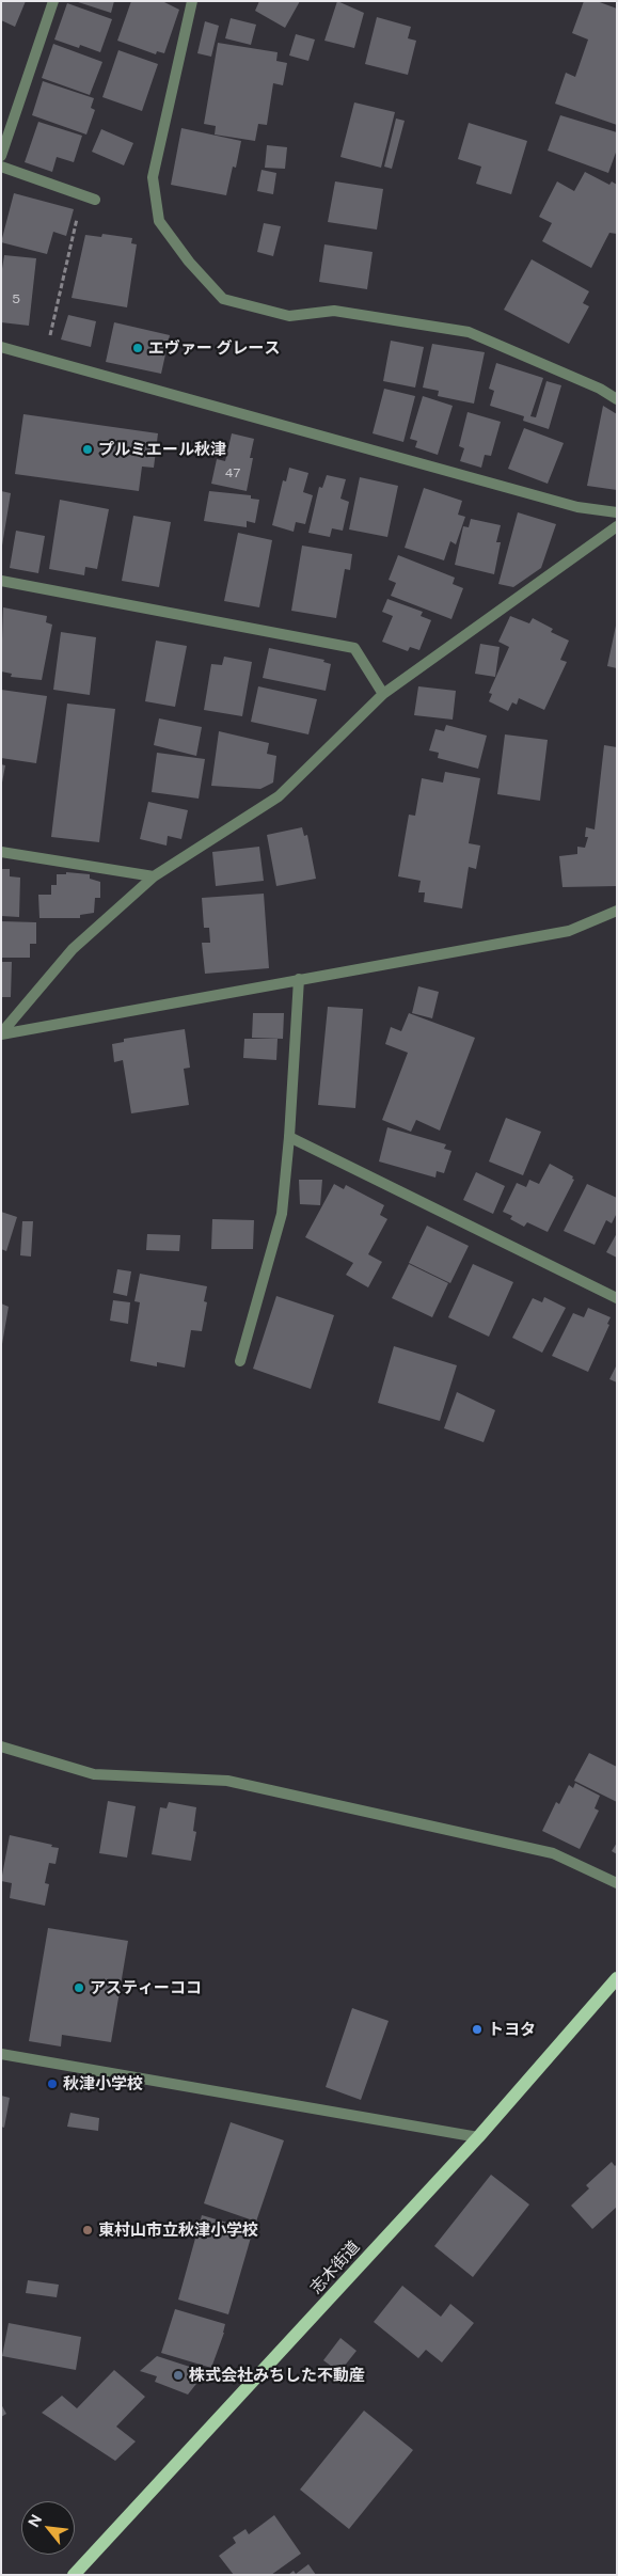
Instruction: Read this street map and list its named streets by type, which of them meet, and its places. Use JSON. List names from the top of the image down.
{
  "streets": {
    "main road": ["志木街道"]
  },
  "places": [
    "エヴァー グレース",
    "プルミエール秋津",
    "アスティーココ",
    "トヨタ",
    "秋津小学校",
    "東村山市立秋津小学校",
    "株式会社みちした不動産"
  ],
  "house_numbers": ["5", "47"],
  "north": "top left"
}
